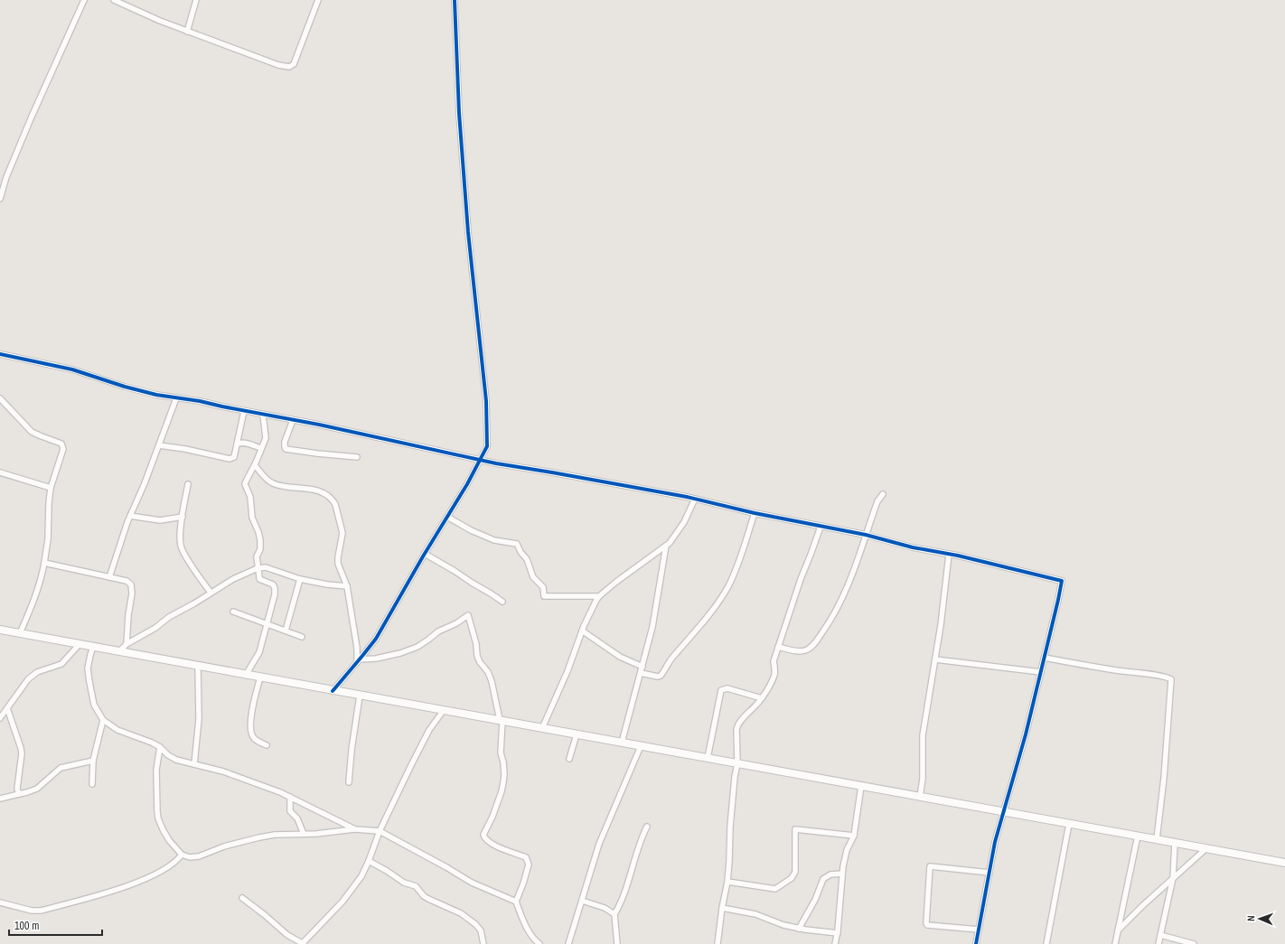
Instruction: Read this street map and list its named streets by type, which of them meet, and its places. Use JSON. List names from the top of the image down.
{
  "scale_bar": "100 m",
  "north": "left"
}
